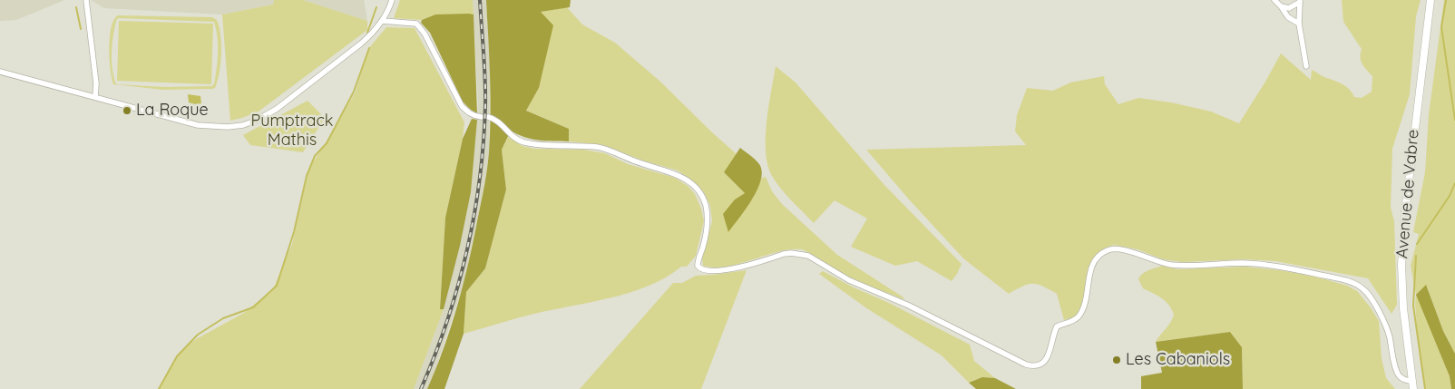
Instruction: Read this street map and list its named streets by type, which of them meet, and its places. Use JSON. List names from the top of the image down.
{
  "streets": {
    "main road": ["Avenue de Vabre"]
  },
  "parks": ["Pumptrack Mathis"],
  "places": ["La Roque", "Les Cabaniols"]
}
